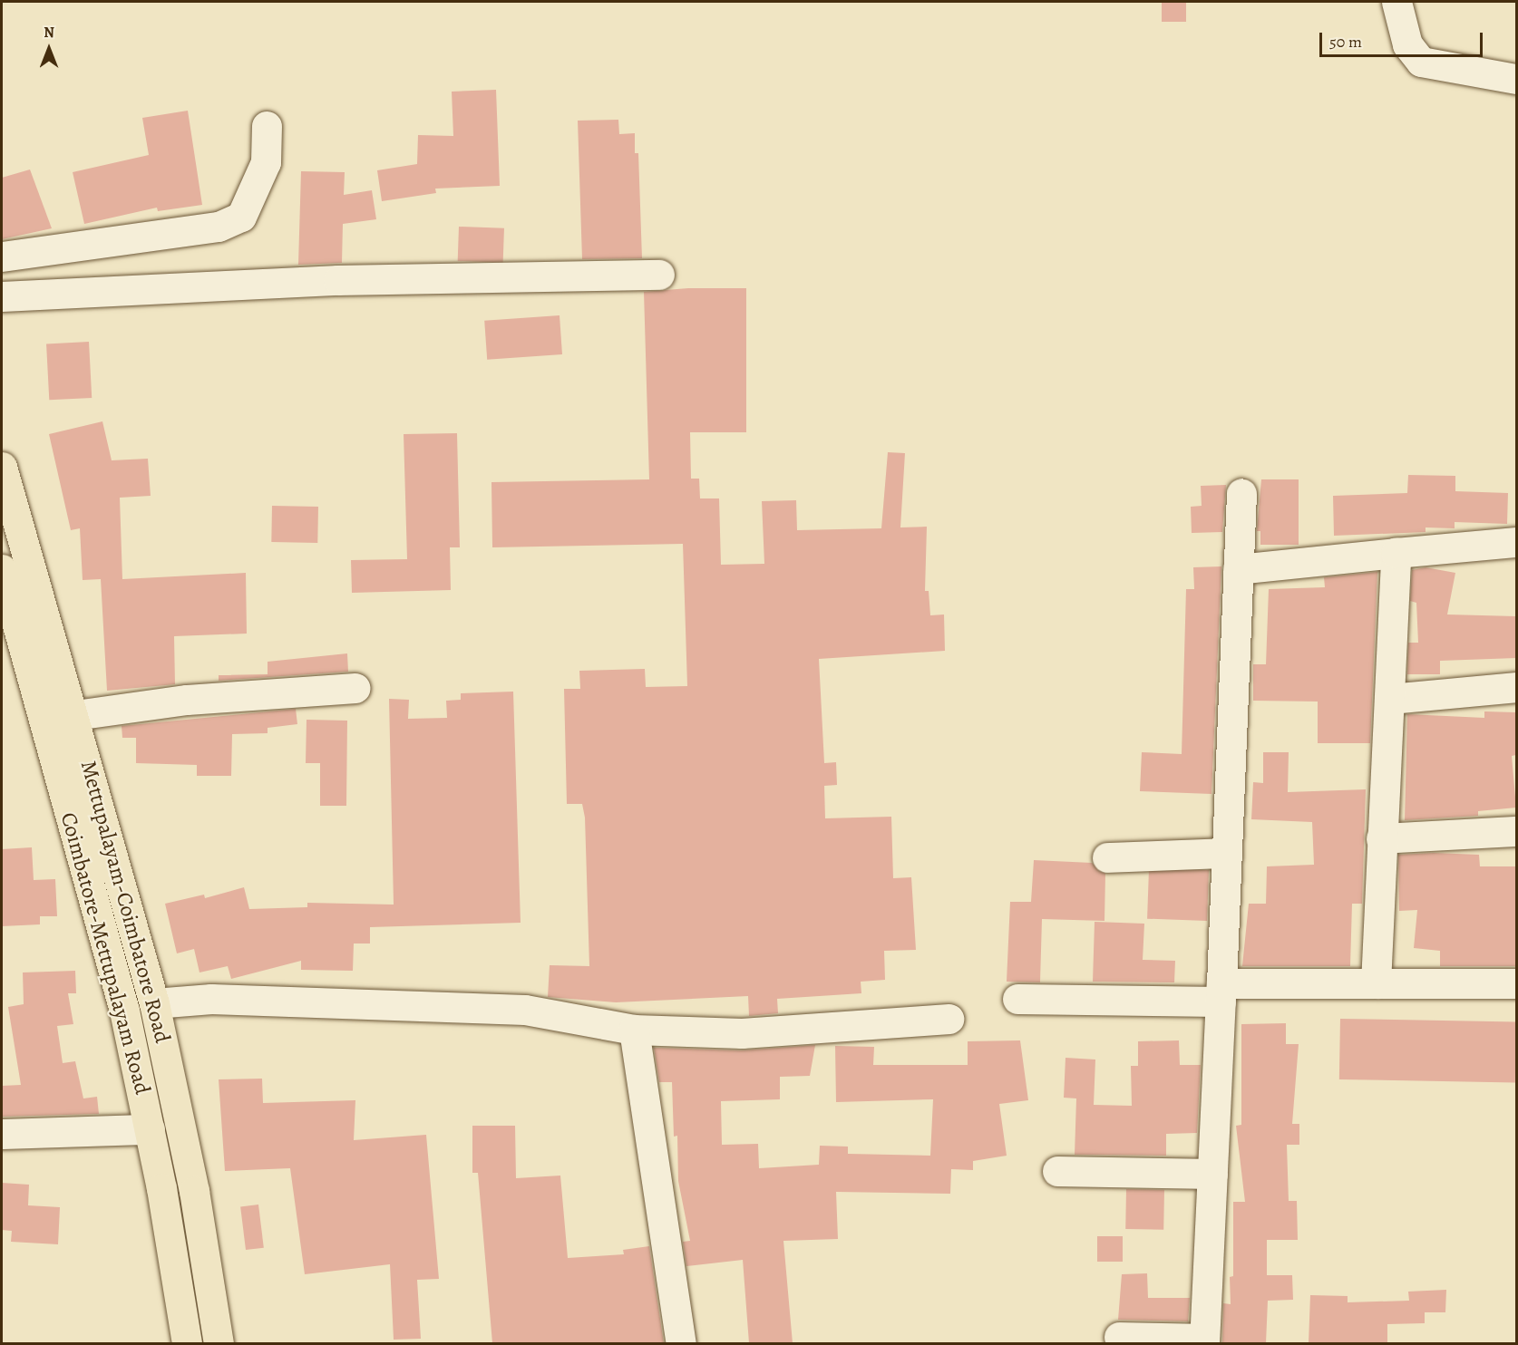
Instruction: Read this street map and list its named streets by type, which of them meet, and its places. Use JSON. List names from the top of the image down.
{
  "streets": {
    "highway": ["Mettupalayam-Coimbatore Road", "Coimbatore-Mettupalayam Road"]
  },
  "scale_bar": "50 m",
  "north": "top"
}
